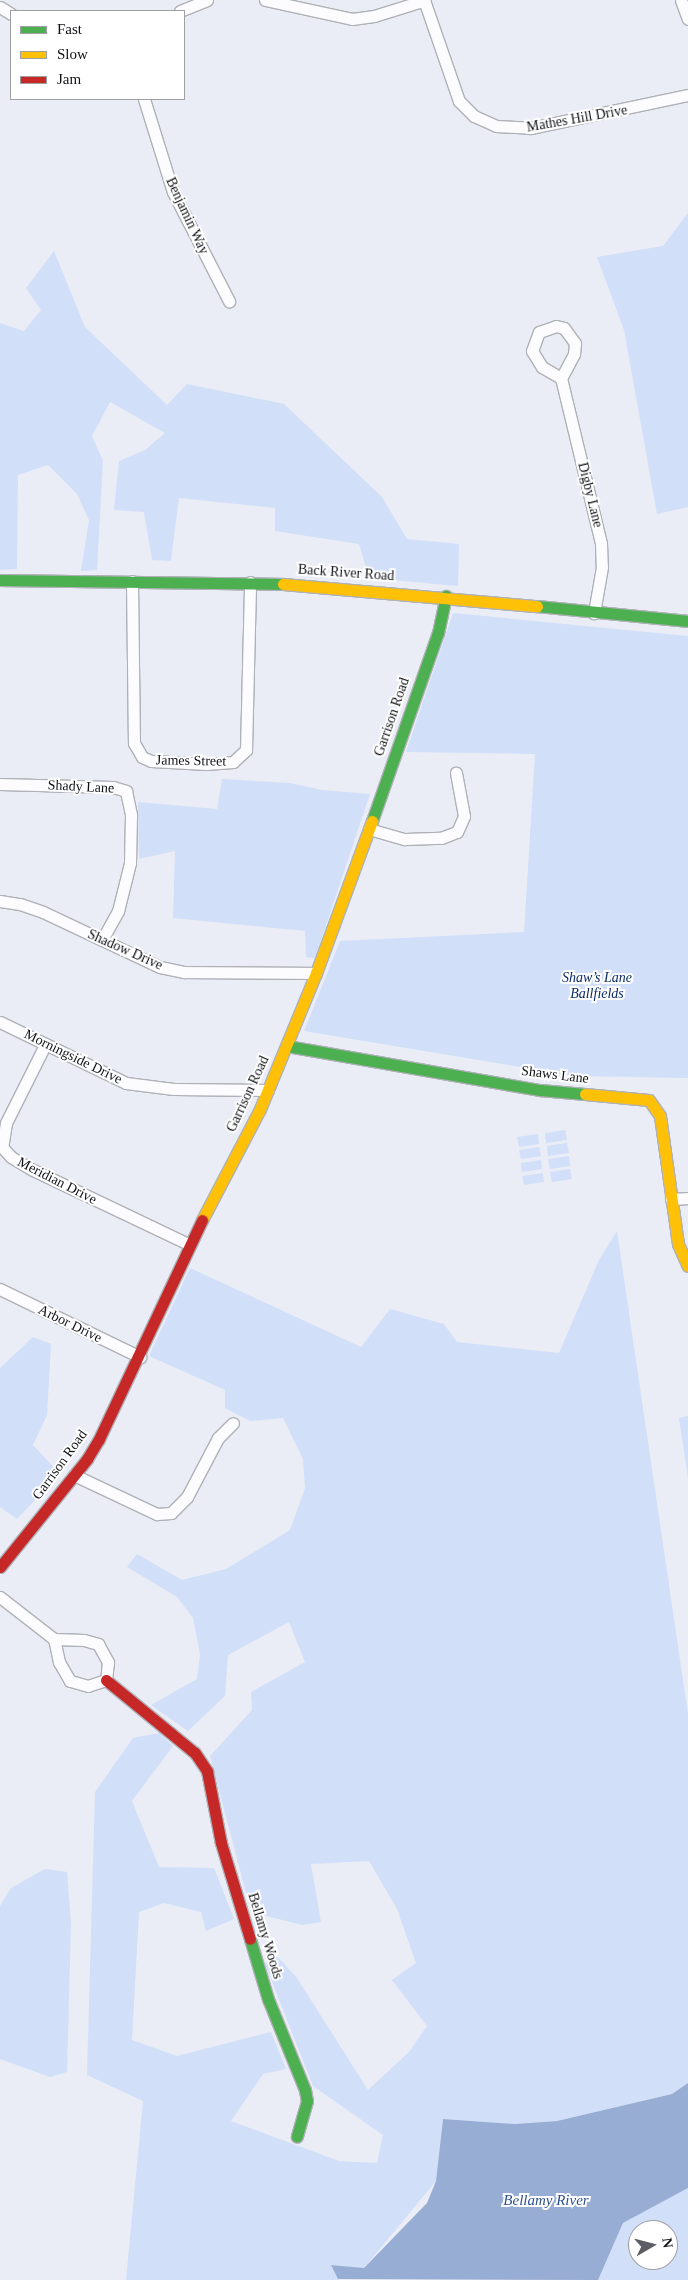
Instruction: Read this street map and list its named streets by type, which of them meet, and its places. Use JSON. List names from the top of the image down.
{
  "streets": {
    "street": [
      "Mathes Hill Drive",
      "Benjamin Way",
      "Digby Lane",
      "Back River Road",
      "Garrison Road",
      "James Street",
      "Shady Lane",
      "Shadow Drive",
      "Morningside Drive",
      "Shaws Lane",
      "Meridian Drive",
      "Arbor Drive",
      "Bellamy Woods"
    ]
  },
  "crossings": [
    ["Digby Lane", "Back River Road"],
    ["Back River Road", "Garrison Road"],
    ["Back River Road", "James Street"],
    ["Garrison Road", "Shadow Drive"],
    ["Garrison Road", "Morningside Drive"],
    ["Garrison Road", "Shaws Lane"],
    ["Garrison Road", "Meridian Drive"],
    ["Garrison Road", "Arbor Drive"],
    ["Shady Lane", "Shadow Drive"],
    ["Morningside Drive", "Meridian Drive"]
  ],
  "water": ["Bellamy River"],
  "parks": ["Shaw’s Lane Ballfields"],
  "legend": ["Fast", "Slow", "Jam"],
  "north": "right"
}
